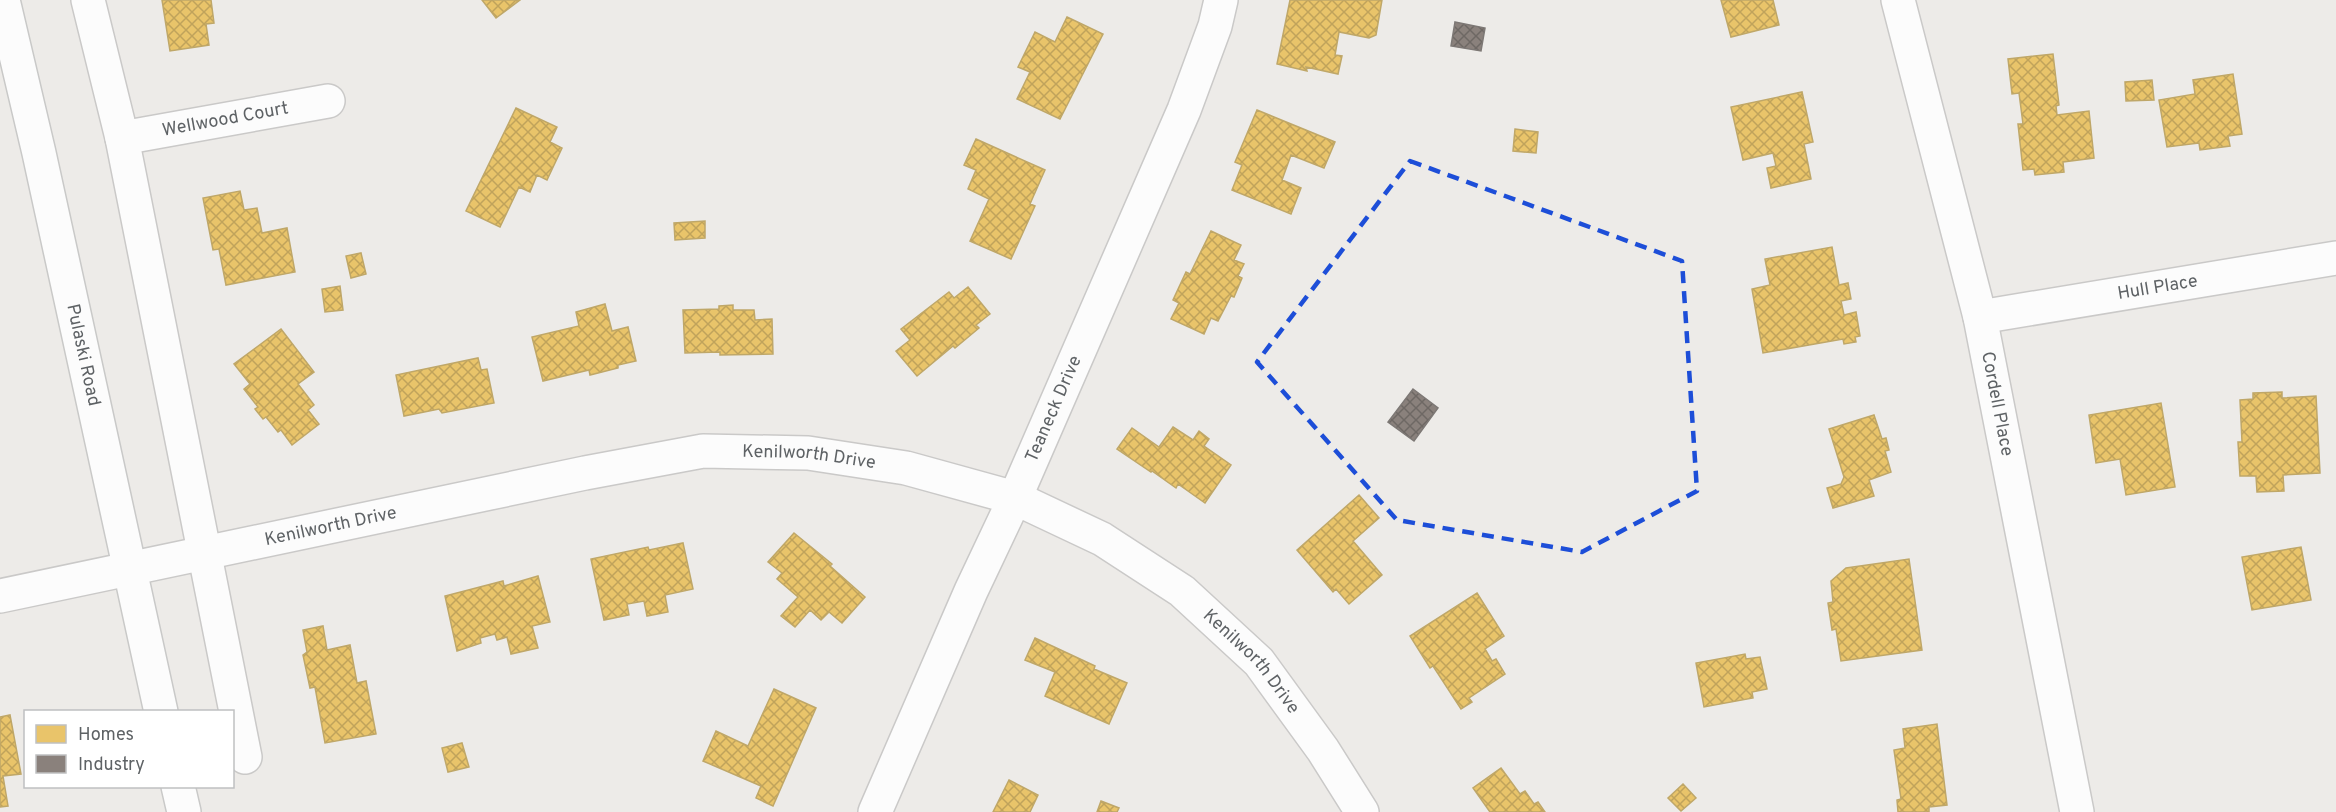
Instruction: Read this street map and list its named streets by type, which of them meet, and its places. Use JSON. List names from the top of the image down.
{
  "streets": {
    "street": [
      "Wellwood Court",
      "Hull Place",
      "Pulaski Road",
      "Cordell Place",
      "Teaneck Drive",
      "Kenilworth Drive"
    ]
  },
  "crossings": [
    ["Hull Place", "Cordell Place"],
    ["Pulaski Road", "Kenilworth Drive"],
    ["Teaneck Drive", "Kenilworth Drive"]
  ],
  "legend": ["Homes", "Industry"]
}
